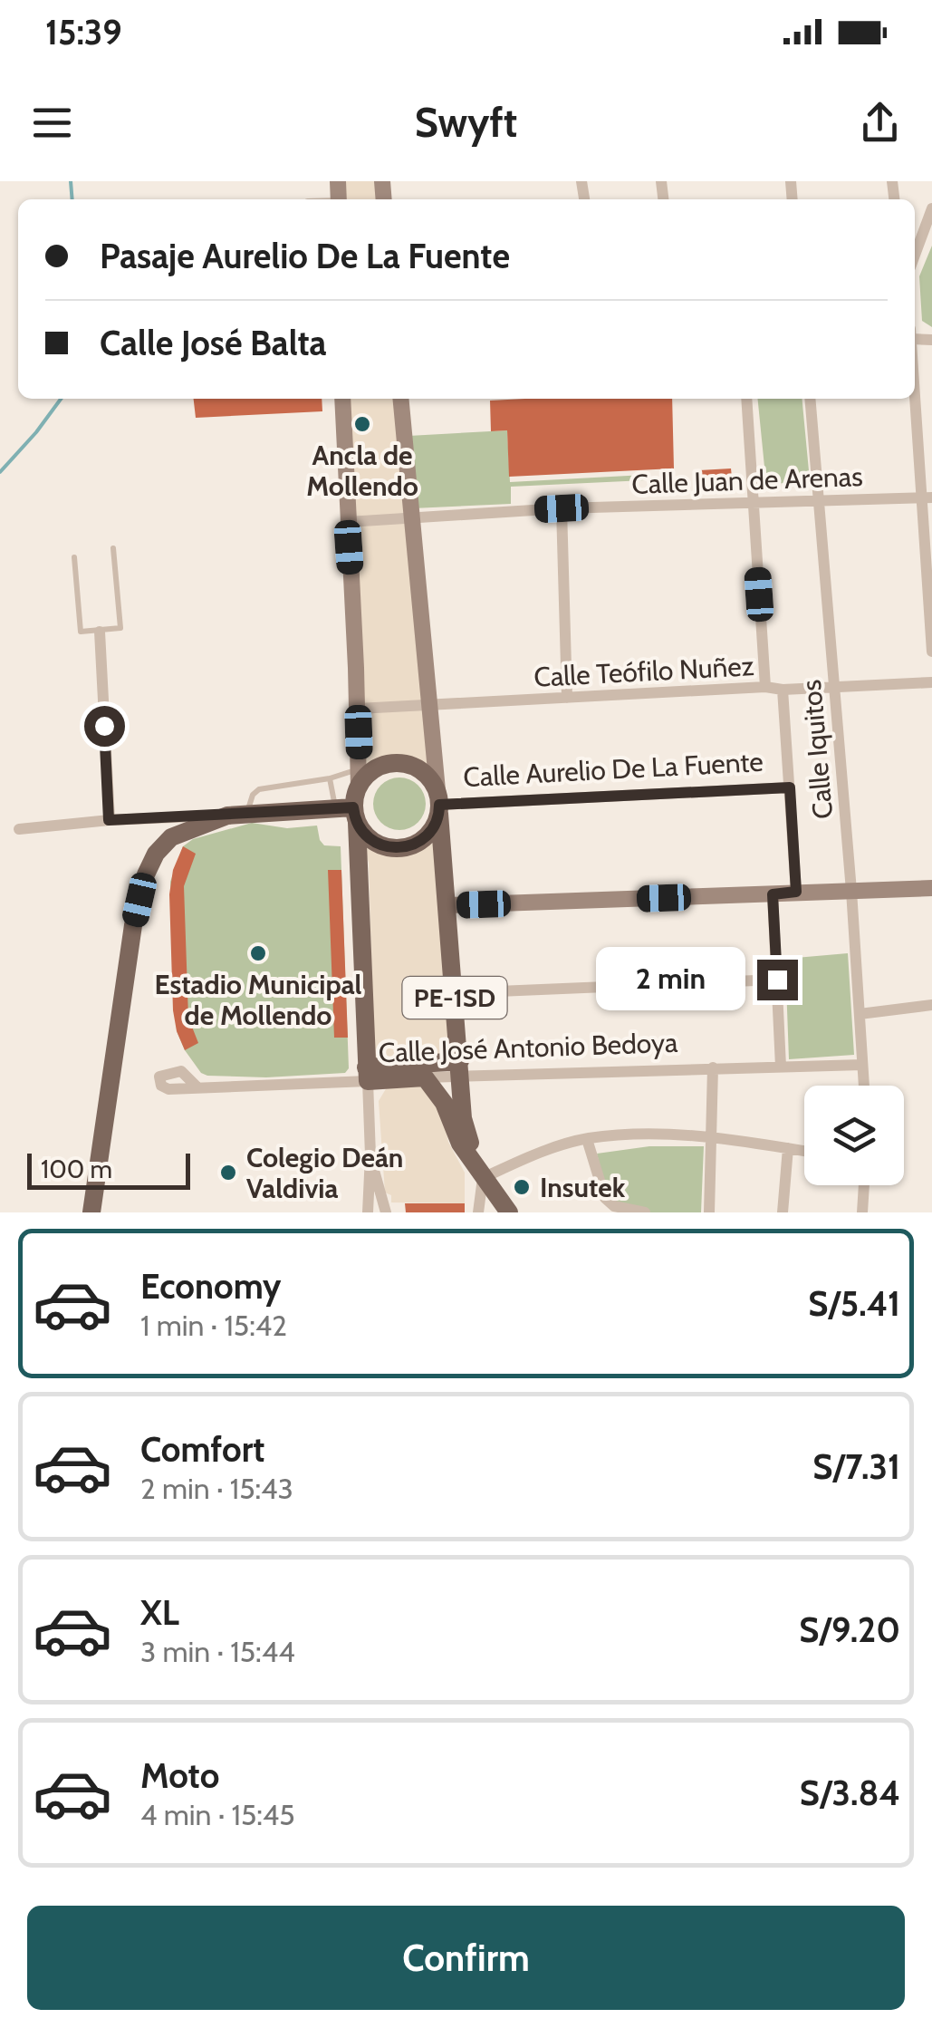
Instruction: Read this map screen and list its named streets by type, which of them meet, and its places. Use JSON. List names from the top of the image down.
{
  "streets": {
    "main road": ["PE-1SD", "Calle José Antonio Bedoya"],
    "street": [
      "Calle Juan de Arenas",
      "Calle Teófilo Nuñez",
      "Calle Iquitos",
      "Calle Aurelio De La Fuente"
    ]
  },
  "crossings": [
    ["Calle Juan de Arenas", "Calle Iquitos"],
    ["Calle Teófilo Nuñez", "Calle Iquitos"],
    ["Calle Iquitos", "Calle José Antonio Bedoya"],
    ["Calle Aurelio De La Fuente", "PE-1SD"],
    ["PE-1SD", "Calle José Antonio Bedoya"]
  ],
  "places": [
    "Ancla de Mollendo",
    "Estadio Municipal de Mollendo",
    "Colegio Deán Valdivia",
    "Insutek"
  ],
  "scale_bar": "100 m",
  "page": {
    "status": "15:39",
    "header": "Swyft",
    "banner": ["Pasaje Aurelio De La Fuente", "Calle José Balta"],
    "bubble": "2 min",
    "scale": "100 m",
    "list": [
      {
        "name": "Economy",
        "note": "1 min · 15:42",
        "value": "S/5.41"
      },
      {
        "name": "Comfort",
        "note": "2 min · 15:43",
        "value": "S/7.31"
      },
      {
        "name": "XL",
        "note": "3 min · 15:44",
        "value": "S/9.20"
      },
      {
        "name": "Moto",
        "note": "4 min · 15:45",
        "value": "S/3.84"
      }
    ],
    "buttons": "Confirm"
  }
}
